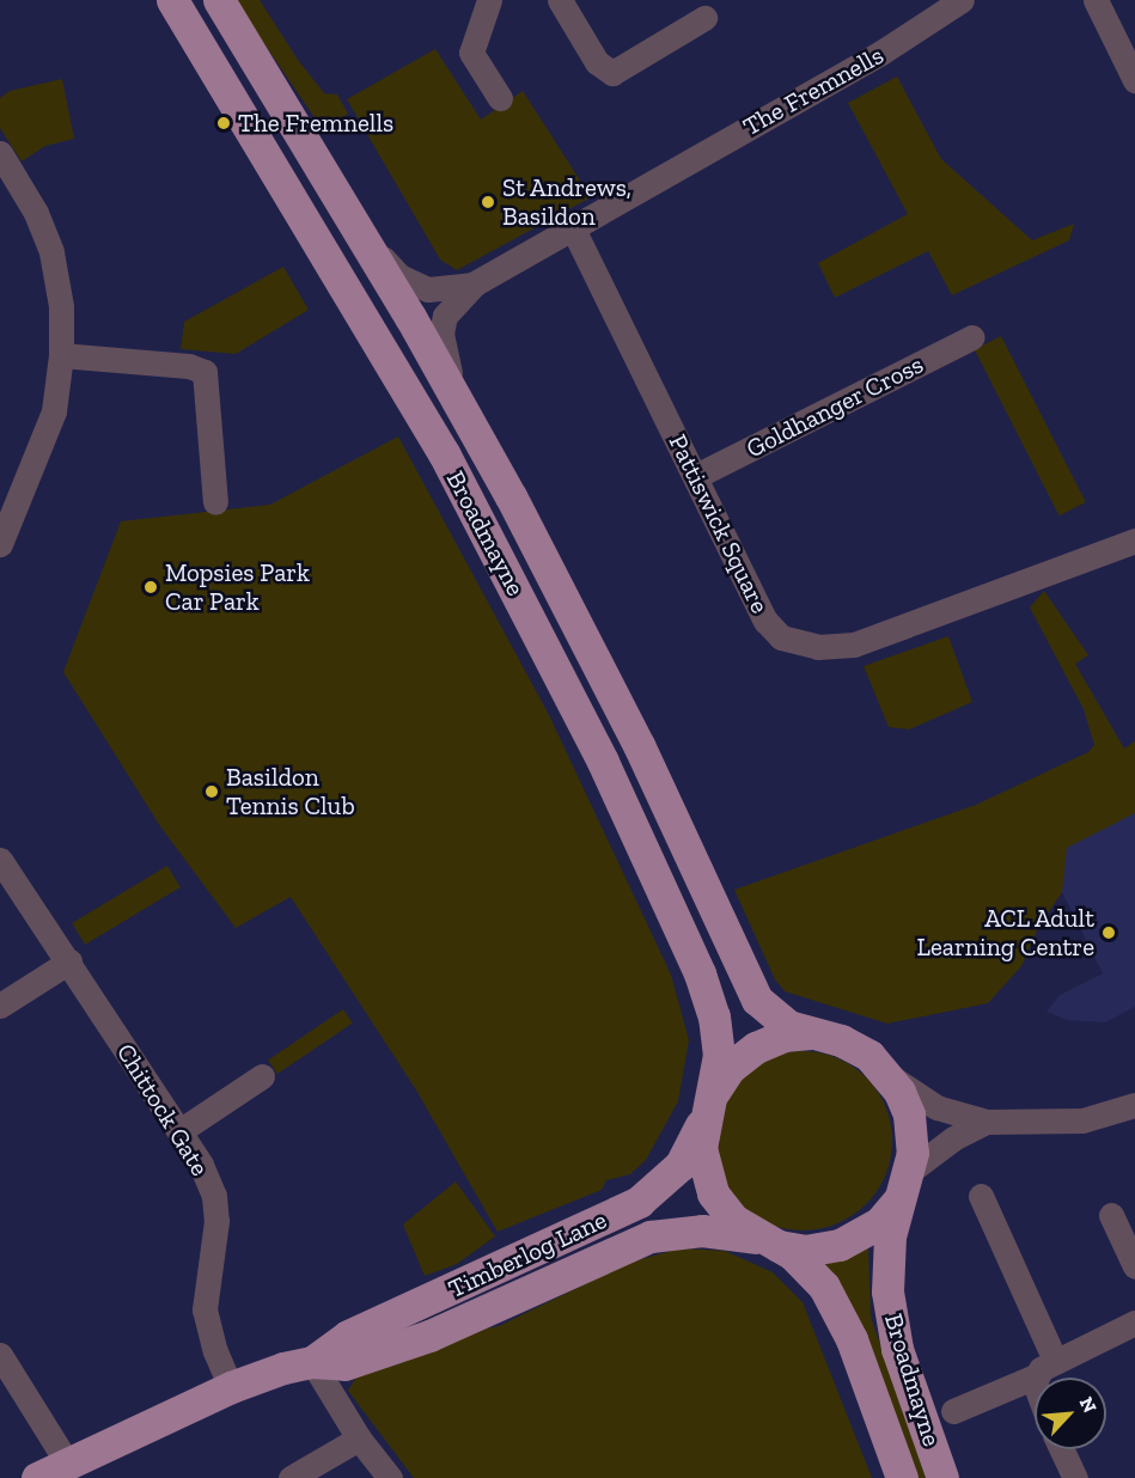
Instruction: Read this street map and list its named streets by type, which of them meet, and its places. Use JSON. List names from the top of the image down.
{
  "streets": {
    "main road": ["Broadmayne", "Timberlog Lane"],
    "street": [
      "The Fremnells",
      "Goldhanger Cross",
      "Pattiswick Square",
      "Chittock Gate"
    ]
  },
  "crossings": [
    ["The Fremnells", "Pattiswick Square"],
    ["The Fremnells", "Broadmayne"],
    ["Goldhanger Cross", "Pattiswick Square"],
    ["Broadmayne", "Timberlog Lane"],
    ["Chittock Gate", "Timberlog Lane"]
  ],
  "places": [
    "The Fremnells",
    "St Andrews, Basildon",
    "Mopsies Park Car Park",
    "Basildon Tennis Club",
    "ACL Adult Learning Centre"
  ],
  "north": "top right"
}
